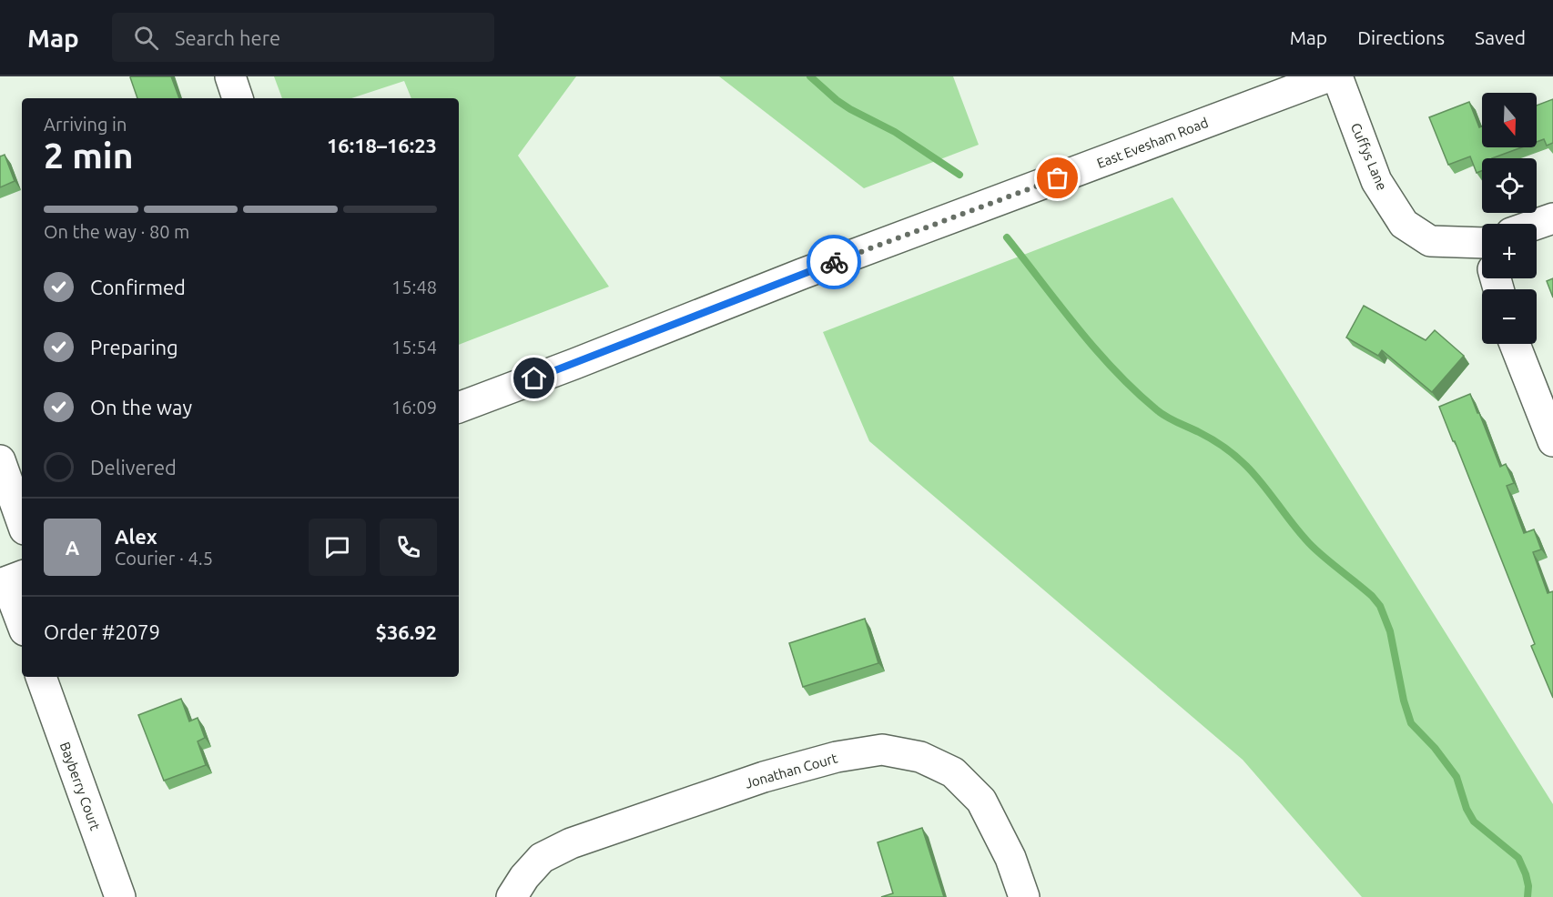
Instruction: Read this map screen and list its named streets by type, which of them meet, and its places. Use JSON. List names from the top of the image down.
{
  "streets": {
    "street": [
      "East Evesham Road",
      "Cuffys Lane",
      "Jonathan Court",
      "Bayberry Court"
    ]
  },
  "north": "bottom",
  "page": {
    "header": "Map",
    "search": "Search here",
    "nav": ["Map", "Directions", "Saved"],
    "map_buttons": ["+", "−"],
    "heading": ["2 min", "Arriving in", "16:18–16:23"],
    "panel": [
      "Alex",
      "Courier · 4.5",
      "Order #2079",
      "$36.92"
    ],
    "bar": "On the way · 80 m",
    "list": [
      ["Confirmed", "15:48"],
      ["Preparing", "15:54"],
      ["On the way", "16:09"],
      "Delivered"
    ],
    "round": "A"
  }
}
